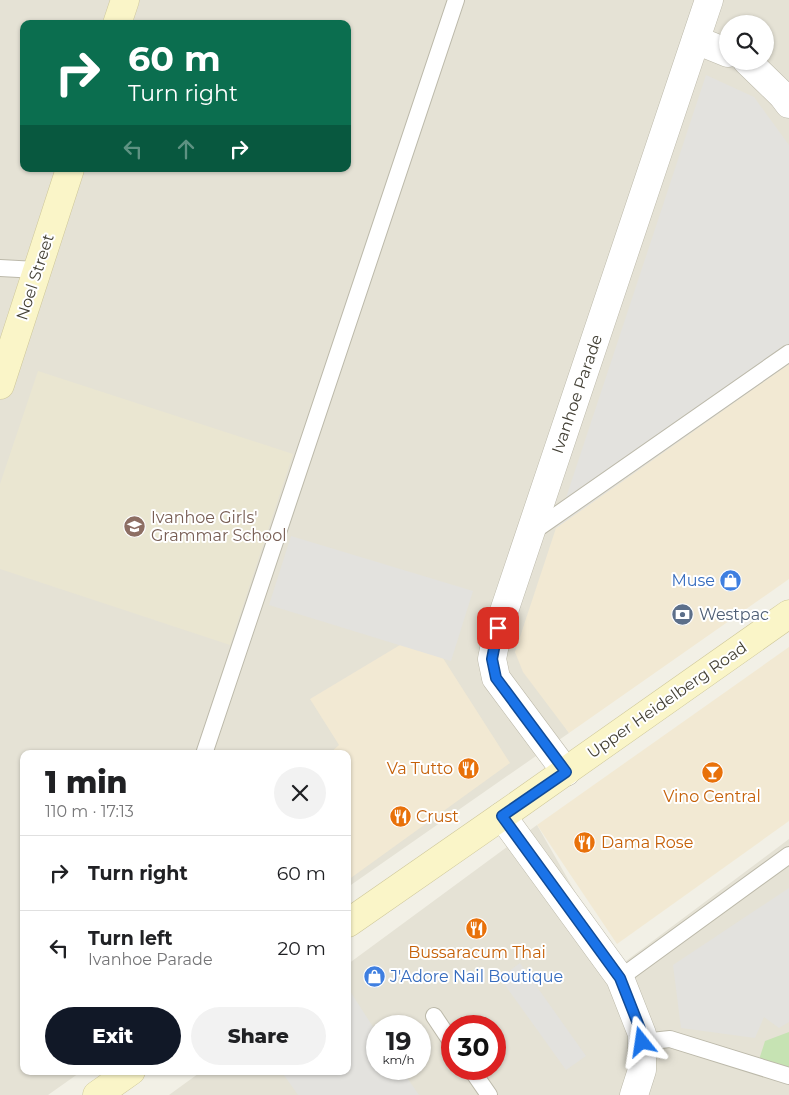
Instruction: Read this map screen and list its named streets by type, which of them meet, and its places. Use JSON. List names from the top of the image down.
{
  "streets": {
    "main road": ["Noel Street", "Upper Heidelberg Road"],
    "street": ["Ivanhoe Parade"]
  },
  "crossings": [
    ["Ivanhoe Parade", "Upper Heidelberg Road"]
  ],
  "places": {
    "school or university": ["Ivanhoe Girls' Grammar School"],
    "shop": ["Muse", "J'Adore Nail Boutique"],
    "bank": ["Westpac"],
    "restaurant": [
      "Va Tutto",
      "Crust",
      "Dama Rose",
      "Bussaracum Thai"
    ],
    "bar": ["Vino Central"]
  },
  "page": {
    "turn": ["60 m", "Turn right"],
    "heading": ["1 min", "110 m · 17:13"],
    "list": [
      {
        "name": "Turn right",
        "value": "60 m"
      },
      {
        "name": "Turn left",
        "note": "Ivanhoe Parade",
        "value": "20 m"
      }
    ],
    "buttons": ["Exit", "Share"],
    "speed": "19 km/h",
    "limit": "30"
  }
}
